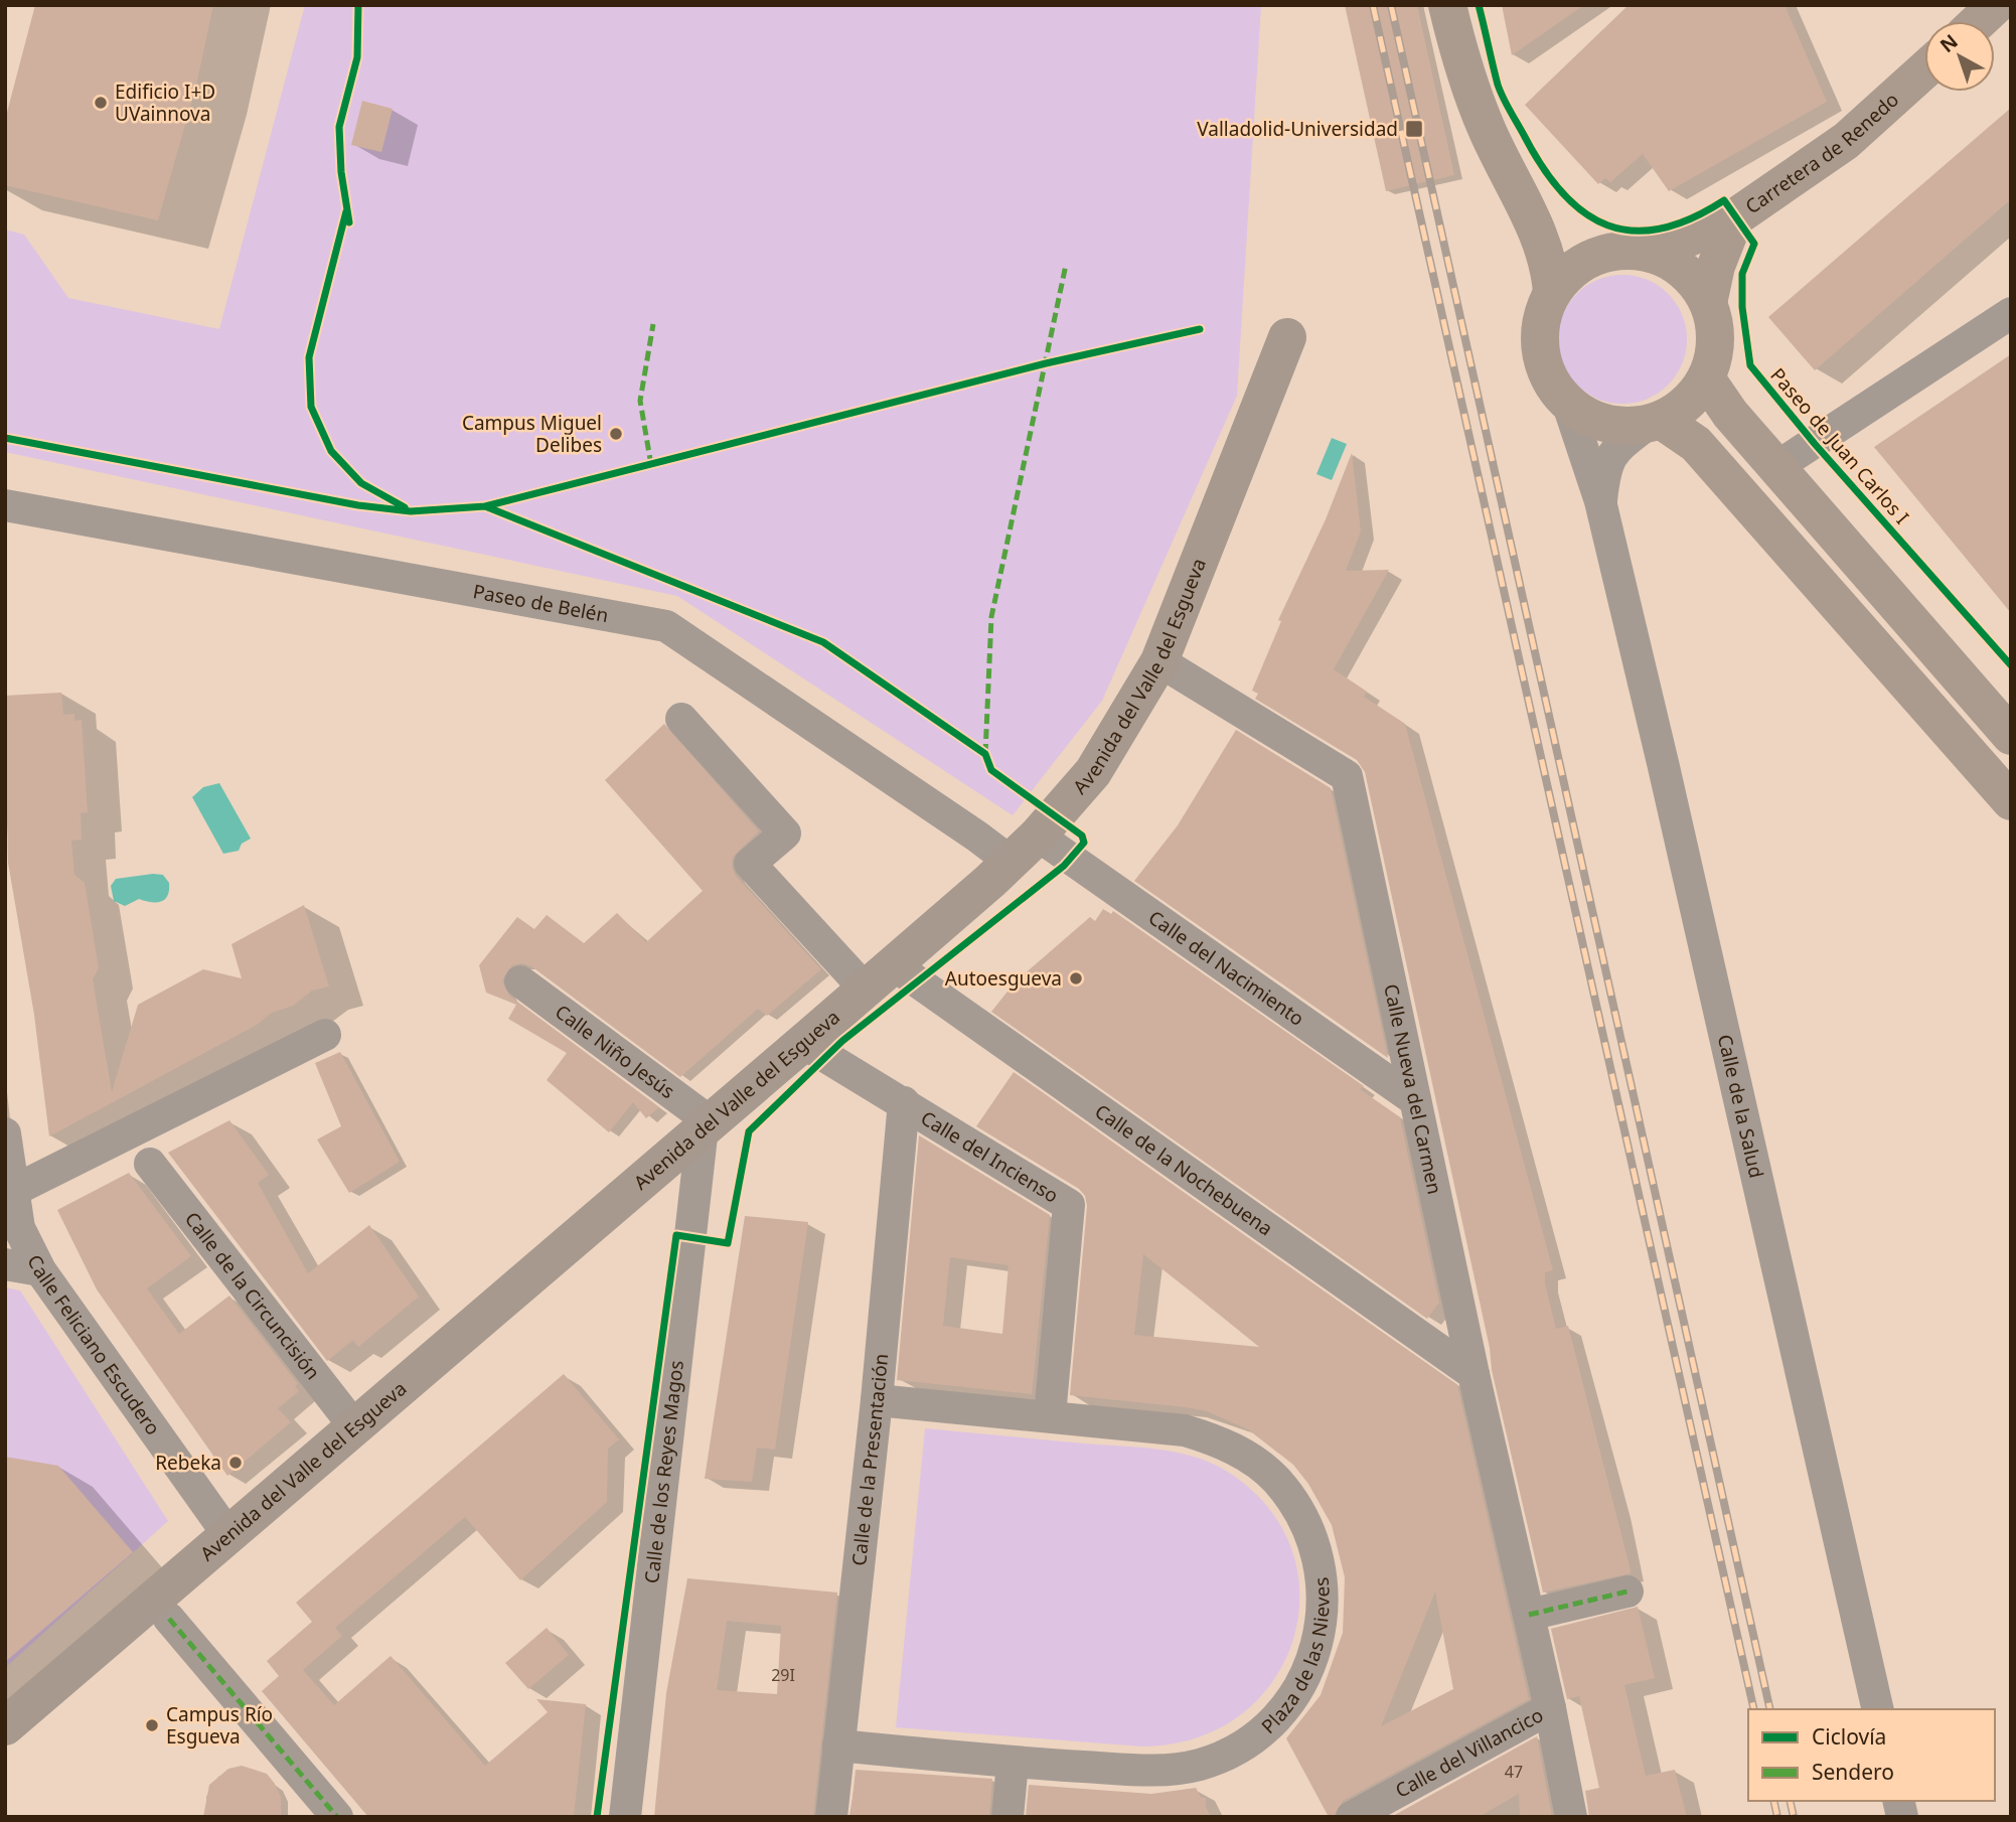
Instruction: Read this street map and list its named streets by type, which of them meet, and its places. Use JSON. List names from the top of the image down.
{
  "streets": {
    "main road": ["Carretera de Renedo"],
    "street": [
      "Paseo de Belén",
      "Avenida del Valle del Esgueva",
      "Calle del Nacimiento",
      "Calle Niño Jesús",
      "Calle Nueva del Carmen",
      "Calle de la Salud",
      "Calle del Incienso",
      "Calle de la Nochebuena",
      "Calle de la Circuncisión",
      "Calle Feliciano Escudero",
      "Calle de la Presentación",
      "Calle de los Reyes Magos",
      "Plaza de las Nieves",
      "Calle del Villancico"
    ],
    "cycle path": ["Paseo de Juan Carlos I"]
  },
  "crossings": [
    ["Carretera de Renedo", "Calle de la Salud"],
    ["Paseo de Belén", "Avenida del Valle del Esgueva"],
    ["Avenida del Valle del Esgueva", "Calle del Nacimiento"],
    ["Avenida del Valle del Esgueva", "Calle Niño Jesús"],
    ["Avenida del Valle del Esgueva", "Calle Nueva del Carmen"],
    ["Avenida del Valle del Esgueva", "Calle del Incienso"],
    ["Avenida del Valle del Esgueva", "Calle de la Nochebuena"],
    ["Avenida del Valle del Esgueva", "Calle de la Circuncisión"],
    ["Avenida del Valle del Esgueva", "Calle Feliciano Escudero"],
    ["Avenida del Valle del Esgueva", "Calle de los Reyes Magos"],
    ["Calle del Nacimiento", "Calle Nueva del Carmen"],
    ["Calle Niño Jesús", "Calle de los Reyes Magos"],
    ["Calle Nueva del Carmen", "Calle de la Nochebuena"],
    ["Calle Nueva del Carmen", "Calle del Villancico"],
    ["Calle del Incienso", "Calle de la Presentación"],
    ["Calle del Incienso", "Plaza de las Nieves"],
    ["Calle de la Presentación", "Plaza de las Nieves"]
  ],
  "places": {
    "other": [
      "Edificio I+D UVainnova",
      "Campus Miguel Delibes",
      "Autoesgueva",
      "Rebeka",
      "Campus Río Esgueva"
    ],
    "transit": ["Valladolid-Universidad"]
  },
  "house_numbers": ["29I", "47"],
  "legend": ["Ciclovía", "Sendero"],
  "north": "top left"
}
